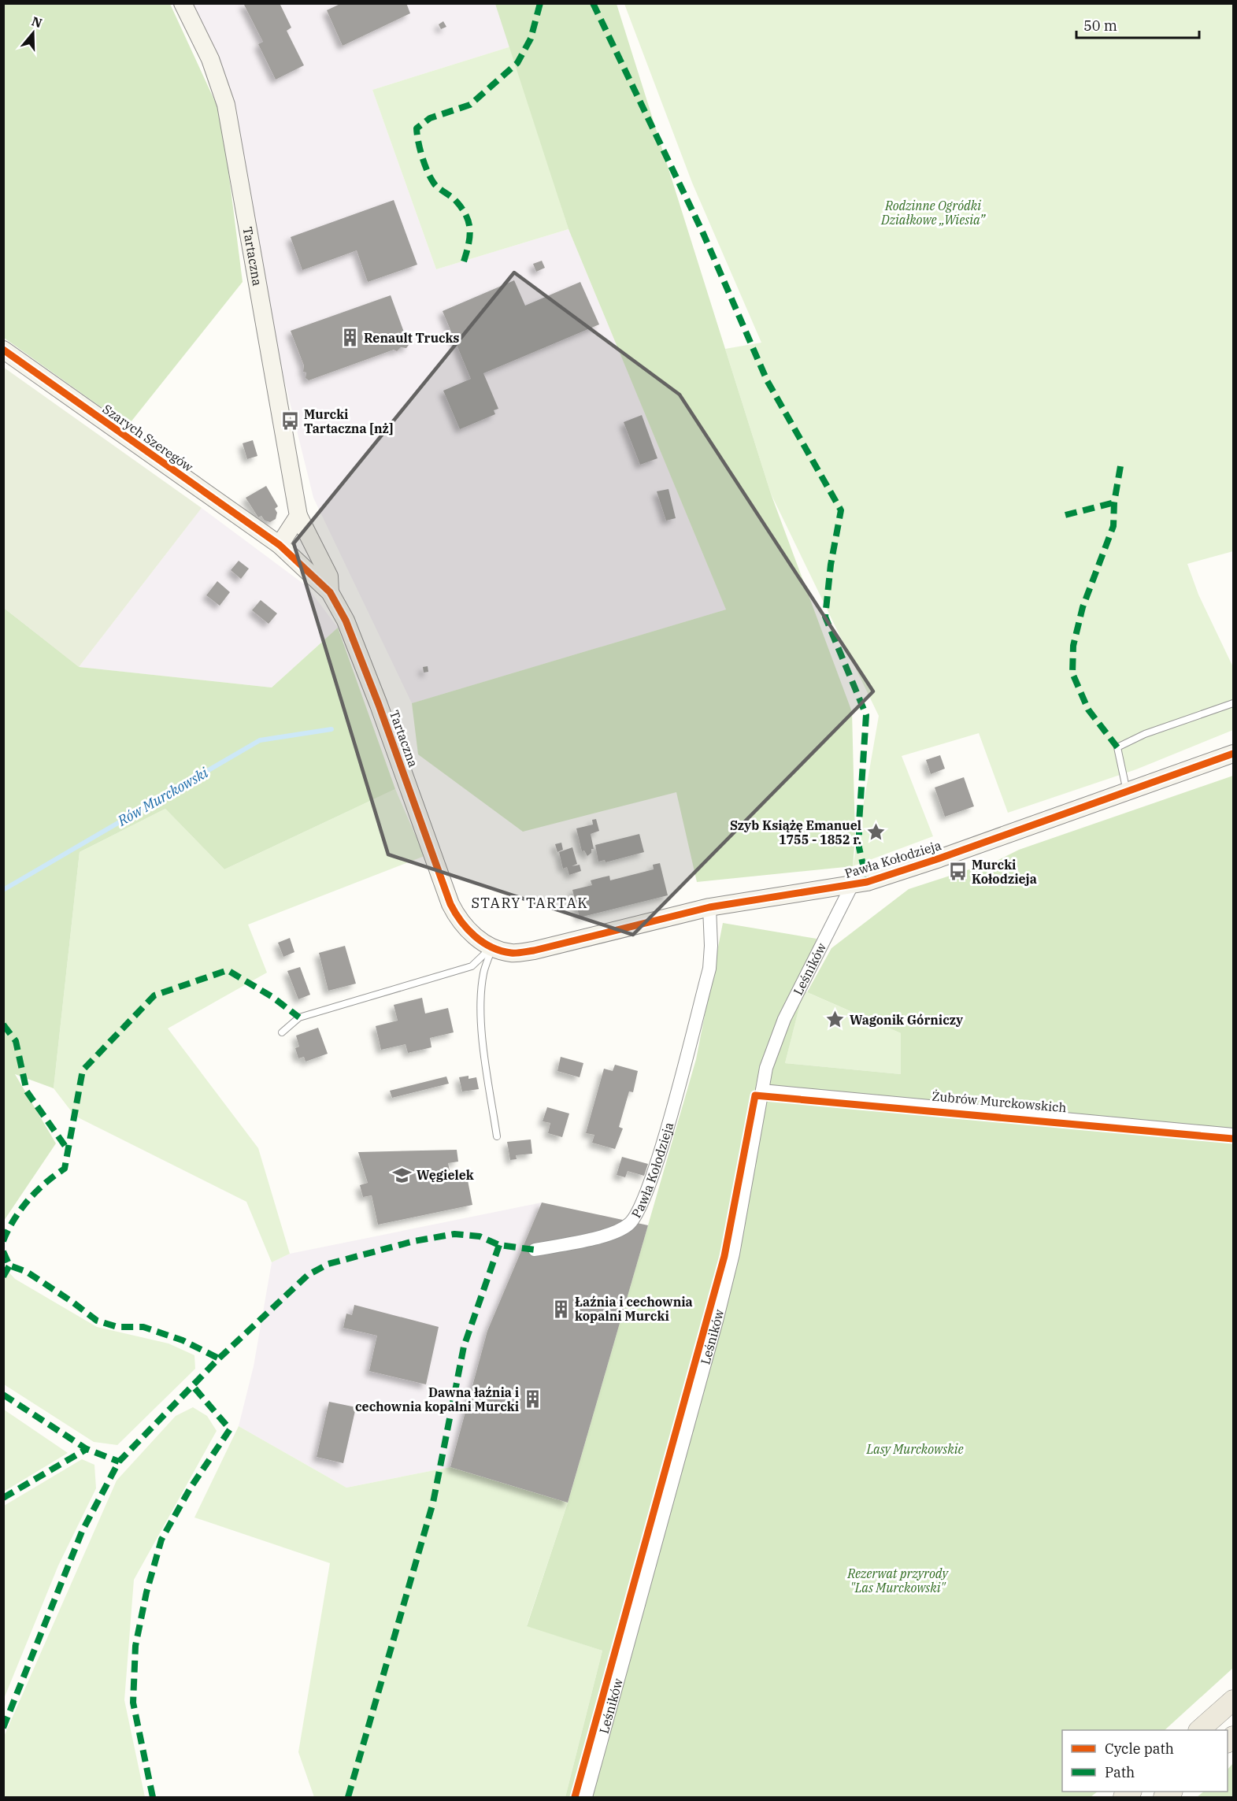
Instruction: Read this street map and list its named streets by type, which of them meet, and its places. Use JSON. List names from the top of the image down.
{
  "streets": {
    "street": [
      "Tartaczna",
      "Szarych Szeregów",
      "Pawła Kołodzieja",
      "Leśników",
      "Żubrów Murckowskich"
    ]
  },
  "crossings": [
    ["Tartaczna", "Szarych Szeregów"],
    ["Tartaczna", "Pawła Kołodzieja"],
    ["Pawła Kołodzieja", "Leśników"],
    ["Leśników", "Żubrów Murckowskich"]
  ],
  "districts": ["STARY TARTAK"],
  "water": ["Rów Murckowski"],
  "parks": ["Rodzinne Ogródki Działkowe „Wiesia”", "Lasy Murckowskie", "Rezerwat przyrody \"Las Murckowski\""],
  "places": {
    "building": ["Renault Trucks", "Łaźnia i cechownia kopalni Murcki", "Dawna łaźnia i cechownia kopalni Murcki"],
    "bus stop": ["Murcki Tartaczna [nż]", "Murcki Kołodzieja"],
    "place": ["Szyb Książę Emanuel 1755 - 1852 r.", "Wagonik Górniczy"],
    "school or university": ["Węgielek"]
  },
  "legend": ["Cycle path", "Path"],
  "scale_bar": "50 m",
  "north": "top"
}
